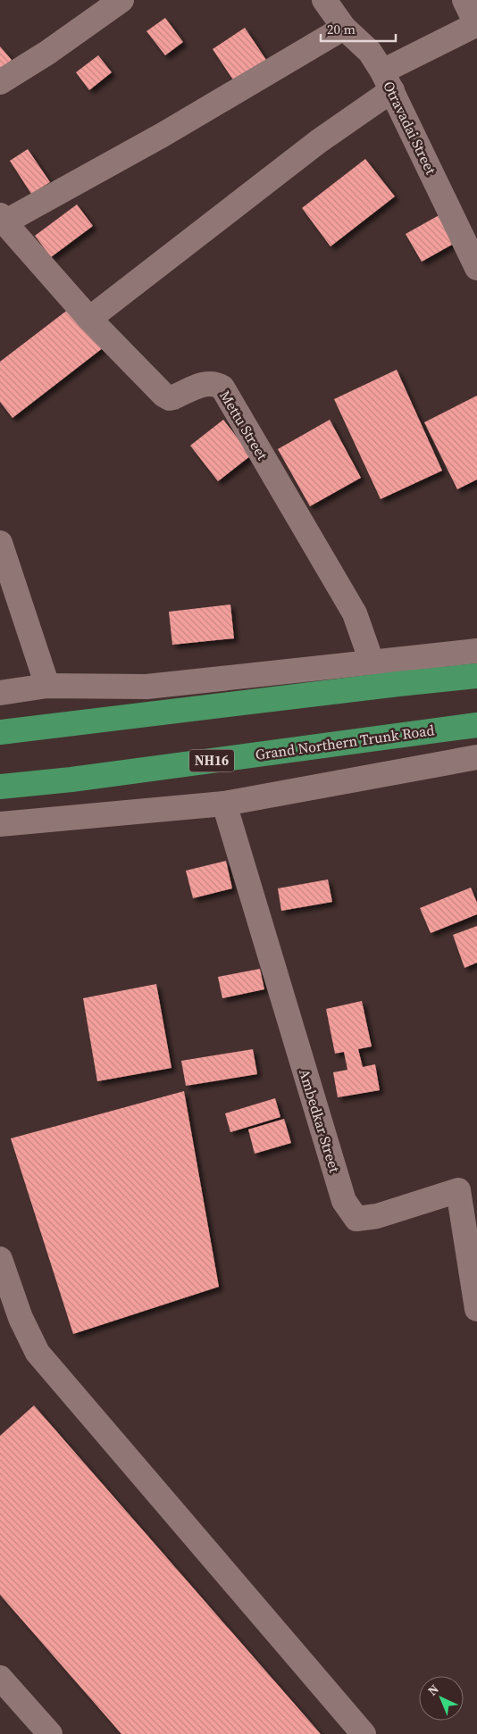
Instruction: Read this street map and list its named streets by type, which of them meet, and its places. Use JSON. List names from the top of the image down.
{
  "streets": {
    "highway": ["Grand Northern Trunk Road", "NH16"],
    "street": ["Otravadai Street", "Mettu Street", "Ambedkar Street"]
  },
  "scale_bar": "20 m",
  "north": "top left"
}
